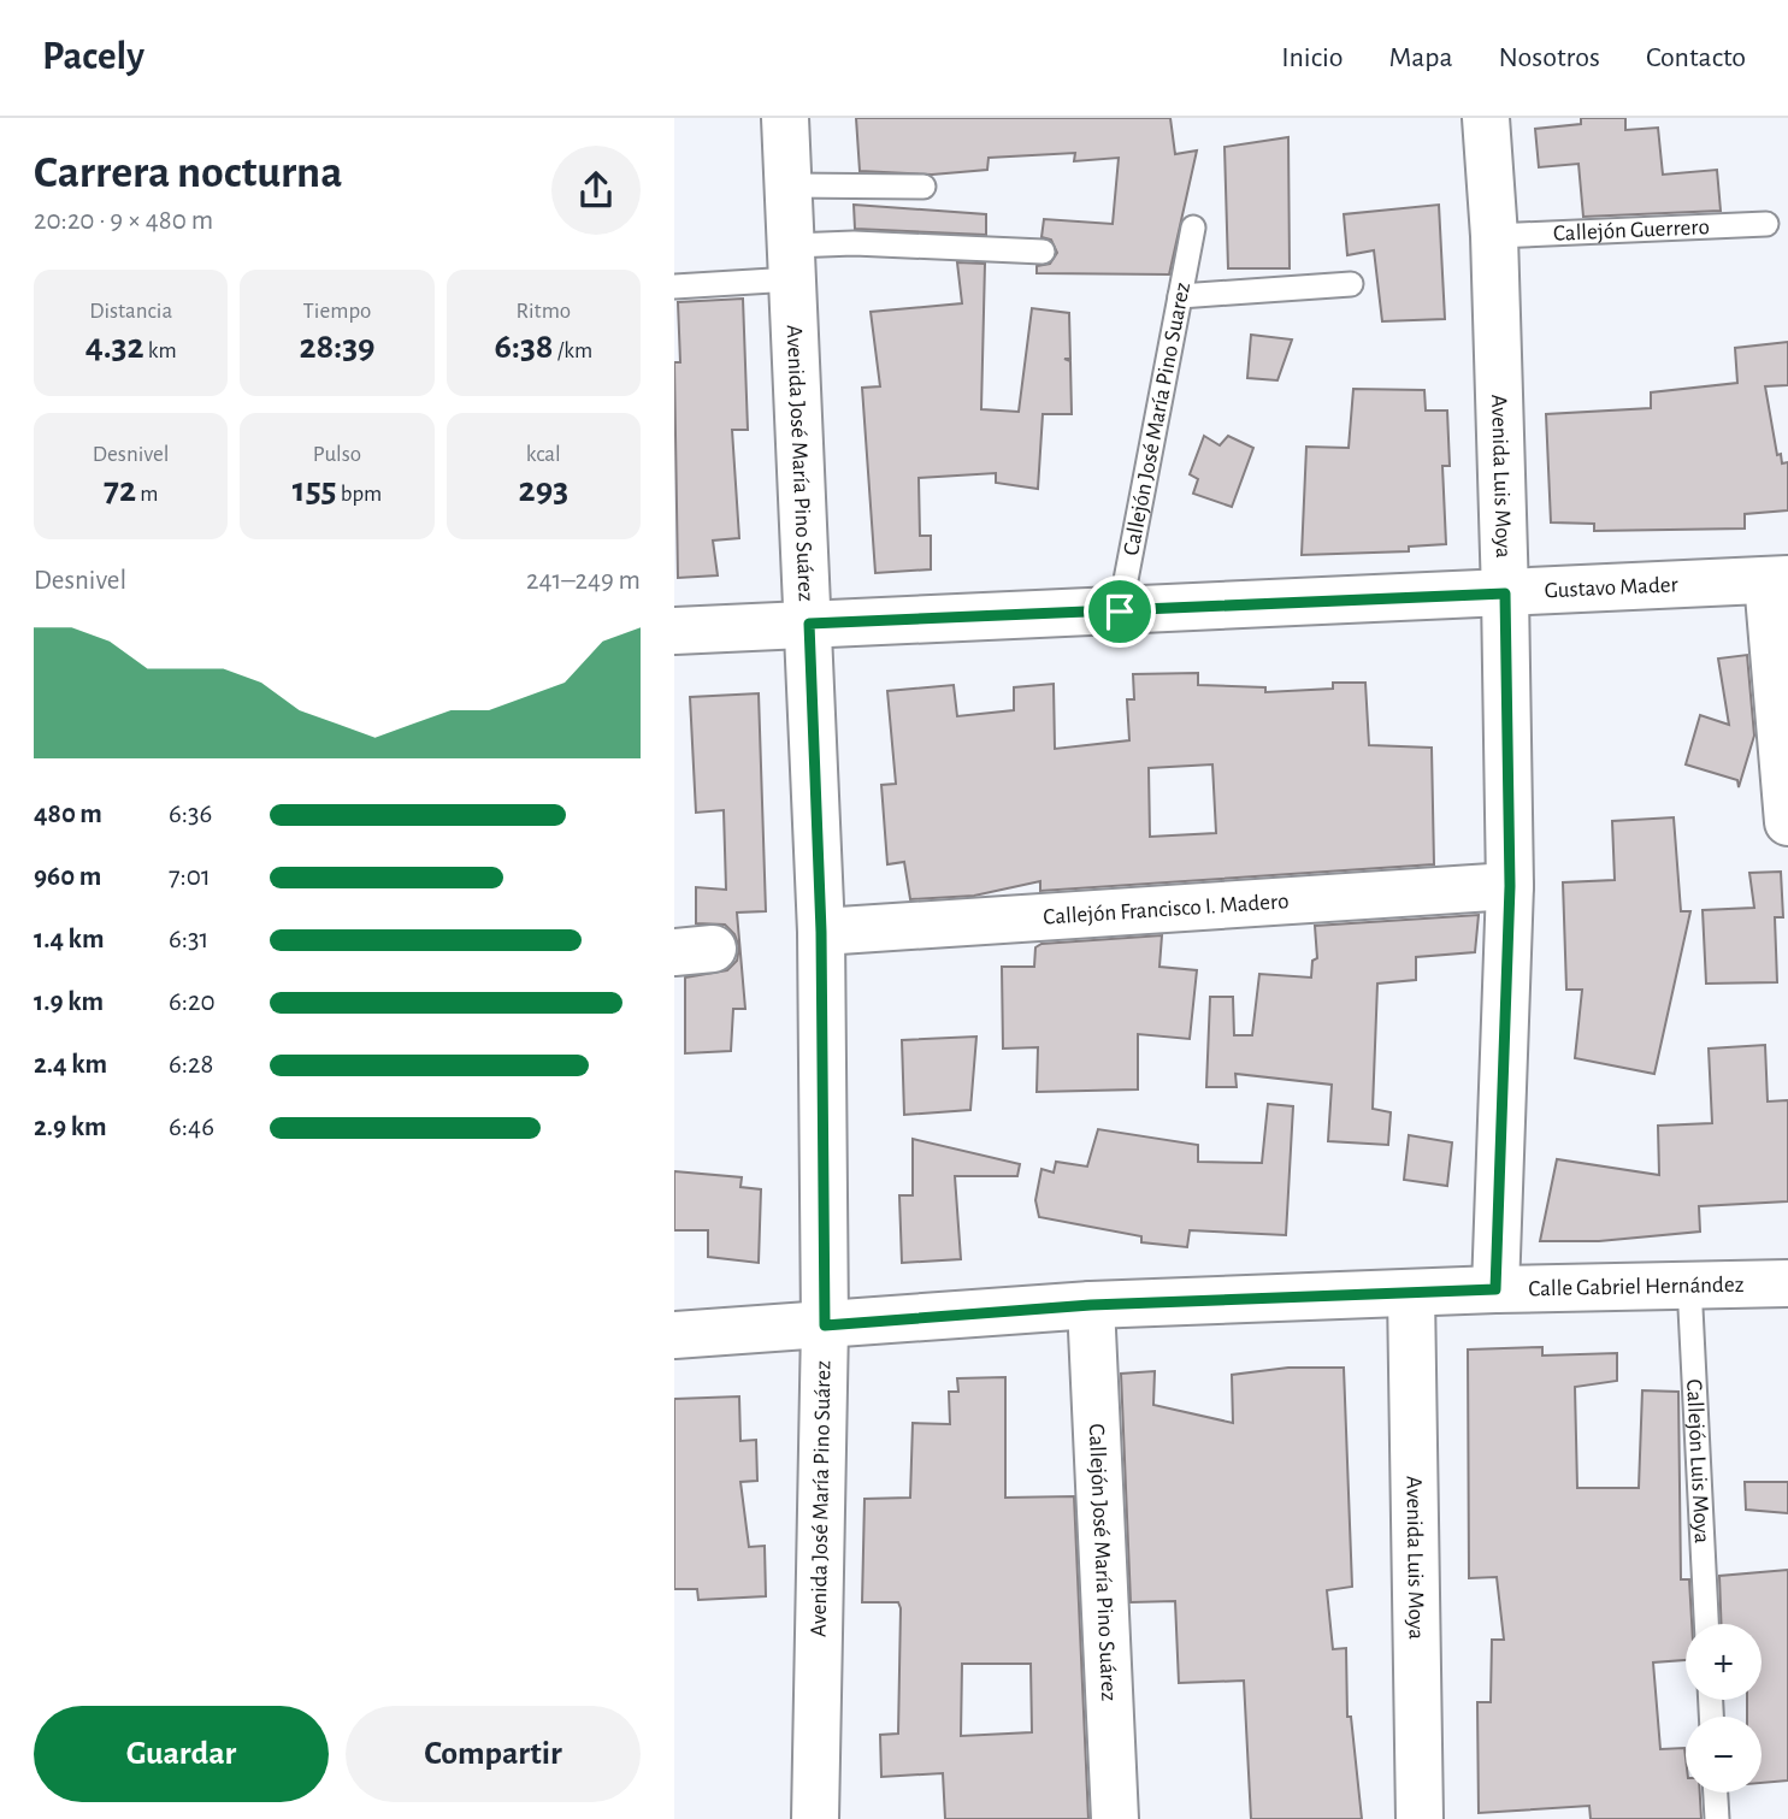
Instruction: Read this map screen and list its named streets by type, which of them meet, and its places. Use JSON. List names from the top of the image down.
{
  "streets": {
    "street": [
      "Avenida José María Pino Suárez",
      "Avenida Luis Moya",
      "Gustavo Mader",
      "Callejón Francisco I. Madero",
      "Calle Gabriel Hernández",
      "Callejón José María Pino Suárez"
    ],
    "lane": ["Callejón Guerrero", "Callejón José María Pino Suarez", "Callejón Luis Moya"]
  },
  "crossings": [
    ["Callejón Guerrero", "Avenida Luis Moya"],
    ["Callejón José María Pino Suarez", "Gustavo Mader"],
    ["Avenida José María Pino Suárez", "Gustavo Mader"],
    ["Avenida José María Pino Suárez", "Callejón Francisco I. Madero"],
    ["Avenida José María Pino Suárez", "Calle Gabriel Hernández"],
    ["Avenida Luis Moya", "Gustavo Mader"],
    ["Avenida Luis Moya", "Callejón Francisco I. Madero"],
    ["Avenida Luis Moya", "Calle Gabriel Hernández"],
    ["Calle Gabriel Hernández", "Callejón Luis Moya"],
    ["Calle Gabriel Hernández", "Callejón José María Pino Suárez"]
  ],
  "page": {
    "header": "Pacely",
    "nav": [
      "Inicio",
      "Mapa",
      "Nosotros",
      "Contacto"
    ],
    "heading": ["Carrera nocturna", "20:20 · 9 × 480 m"],
    "stats": [
      ["Distancia", "4.32 km"],
      ["Tiempo", "28:39"],
      ["Ritmo", "6:38 /km"],
      ["Desnivel", "72 m"],
      ["Pulso", "155 bpm"],
      ["kcal", "293"]
    ],
    "chart": ["Desnivel", "241–249 m"],
    "list": [
      {
        "name": "480 m",
        "note": "6:36"
      },
      {
        "name": "960 m",
        "note": "7:01"
      },
      {
        "name": "1.4 km",
        "note": "6:31"
      },
      {
        "name": "1.9 km",
        "note": "6:20"
      },
      {
        "name": "2.4 km",
        "note": "6:28"
      },
      {
        "name": "2.9 km",
        "note": "6:46"
      }
    ],
    "map_buttons": ["+", "−"],
    "buttons": ["Guardar", "Compartir"]
  }
}
